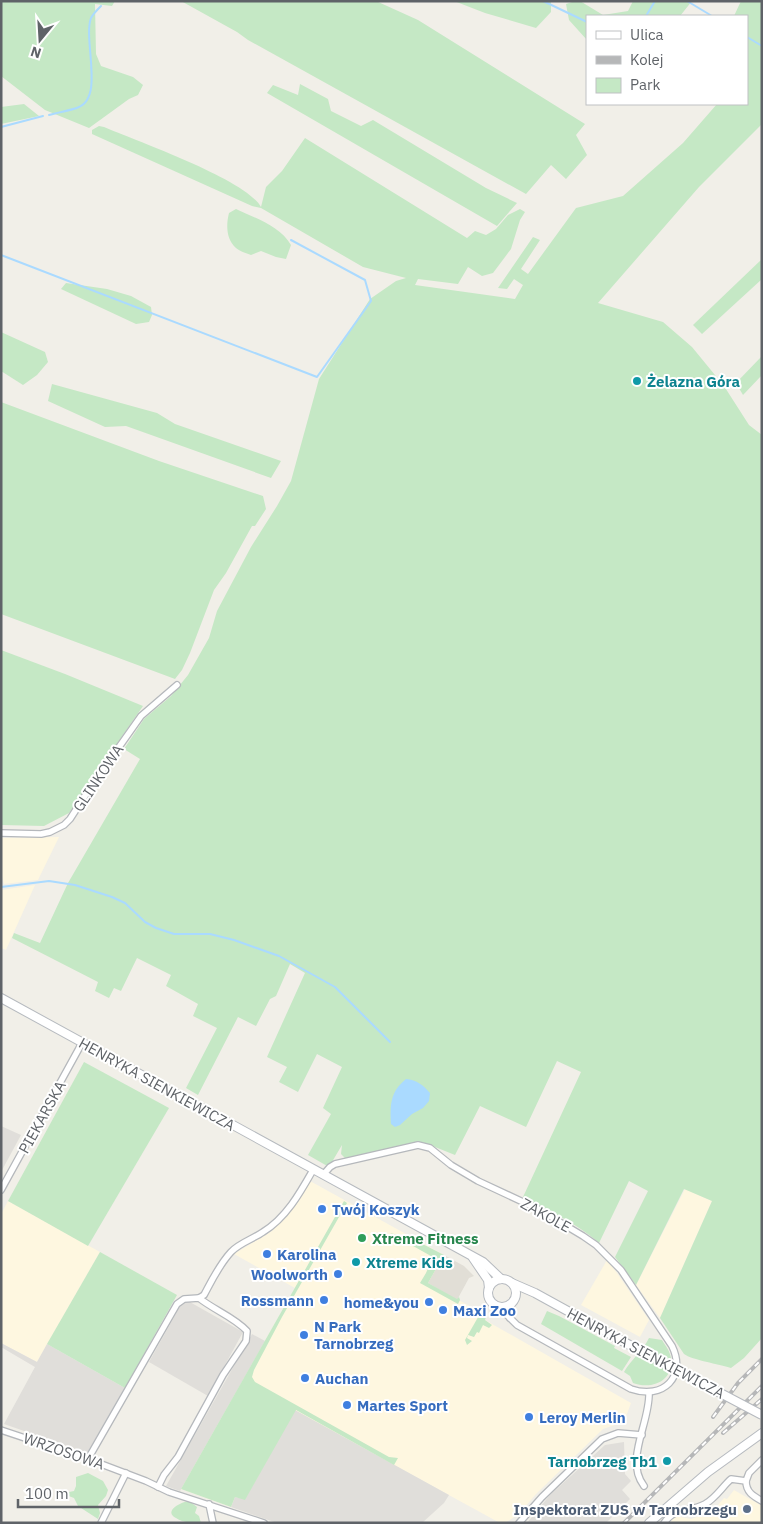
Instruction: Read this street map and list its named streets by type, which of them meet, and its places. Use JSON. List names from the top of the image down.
{
  "streets": {
    "main road": ["HENRYKA SIENKIEWICZA"],
    "street": [
      "GLINKOWA",
      "PIEKARSKA",
      "ZAKOLE",
      "WRZOSOWA"
    ]
  },
  "crossings": [
    ["HENRYKA SIENKIEWICZA", "PIEKARSKA"],
    ["HENRYKA SIENKIEWICZA", "ZAKOLE"]
  ],
  "places": [
    "Żelazna Góra",
    "Twój Koszyk",
    "Xtreme Fitness",
    "Karolina",
    "Xtreme Kids",
    "Woolworth",
    "Rossmann",
    "home&you",
    "Maxi Zoo",
    "N Park Tarnobrzeg",
    "Auchan",
    "Martes Sport",
    "Leroy Merlin",
    "Tarnobrzeg Tb1",
    "Inspektorat ZUS w Tarnobrzegu"
  ],
  "legend": ["Ulica", "Kolej", "Park"],
  "scale_bar": "100 m",
  "north": "bottom"
}
